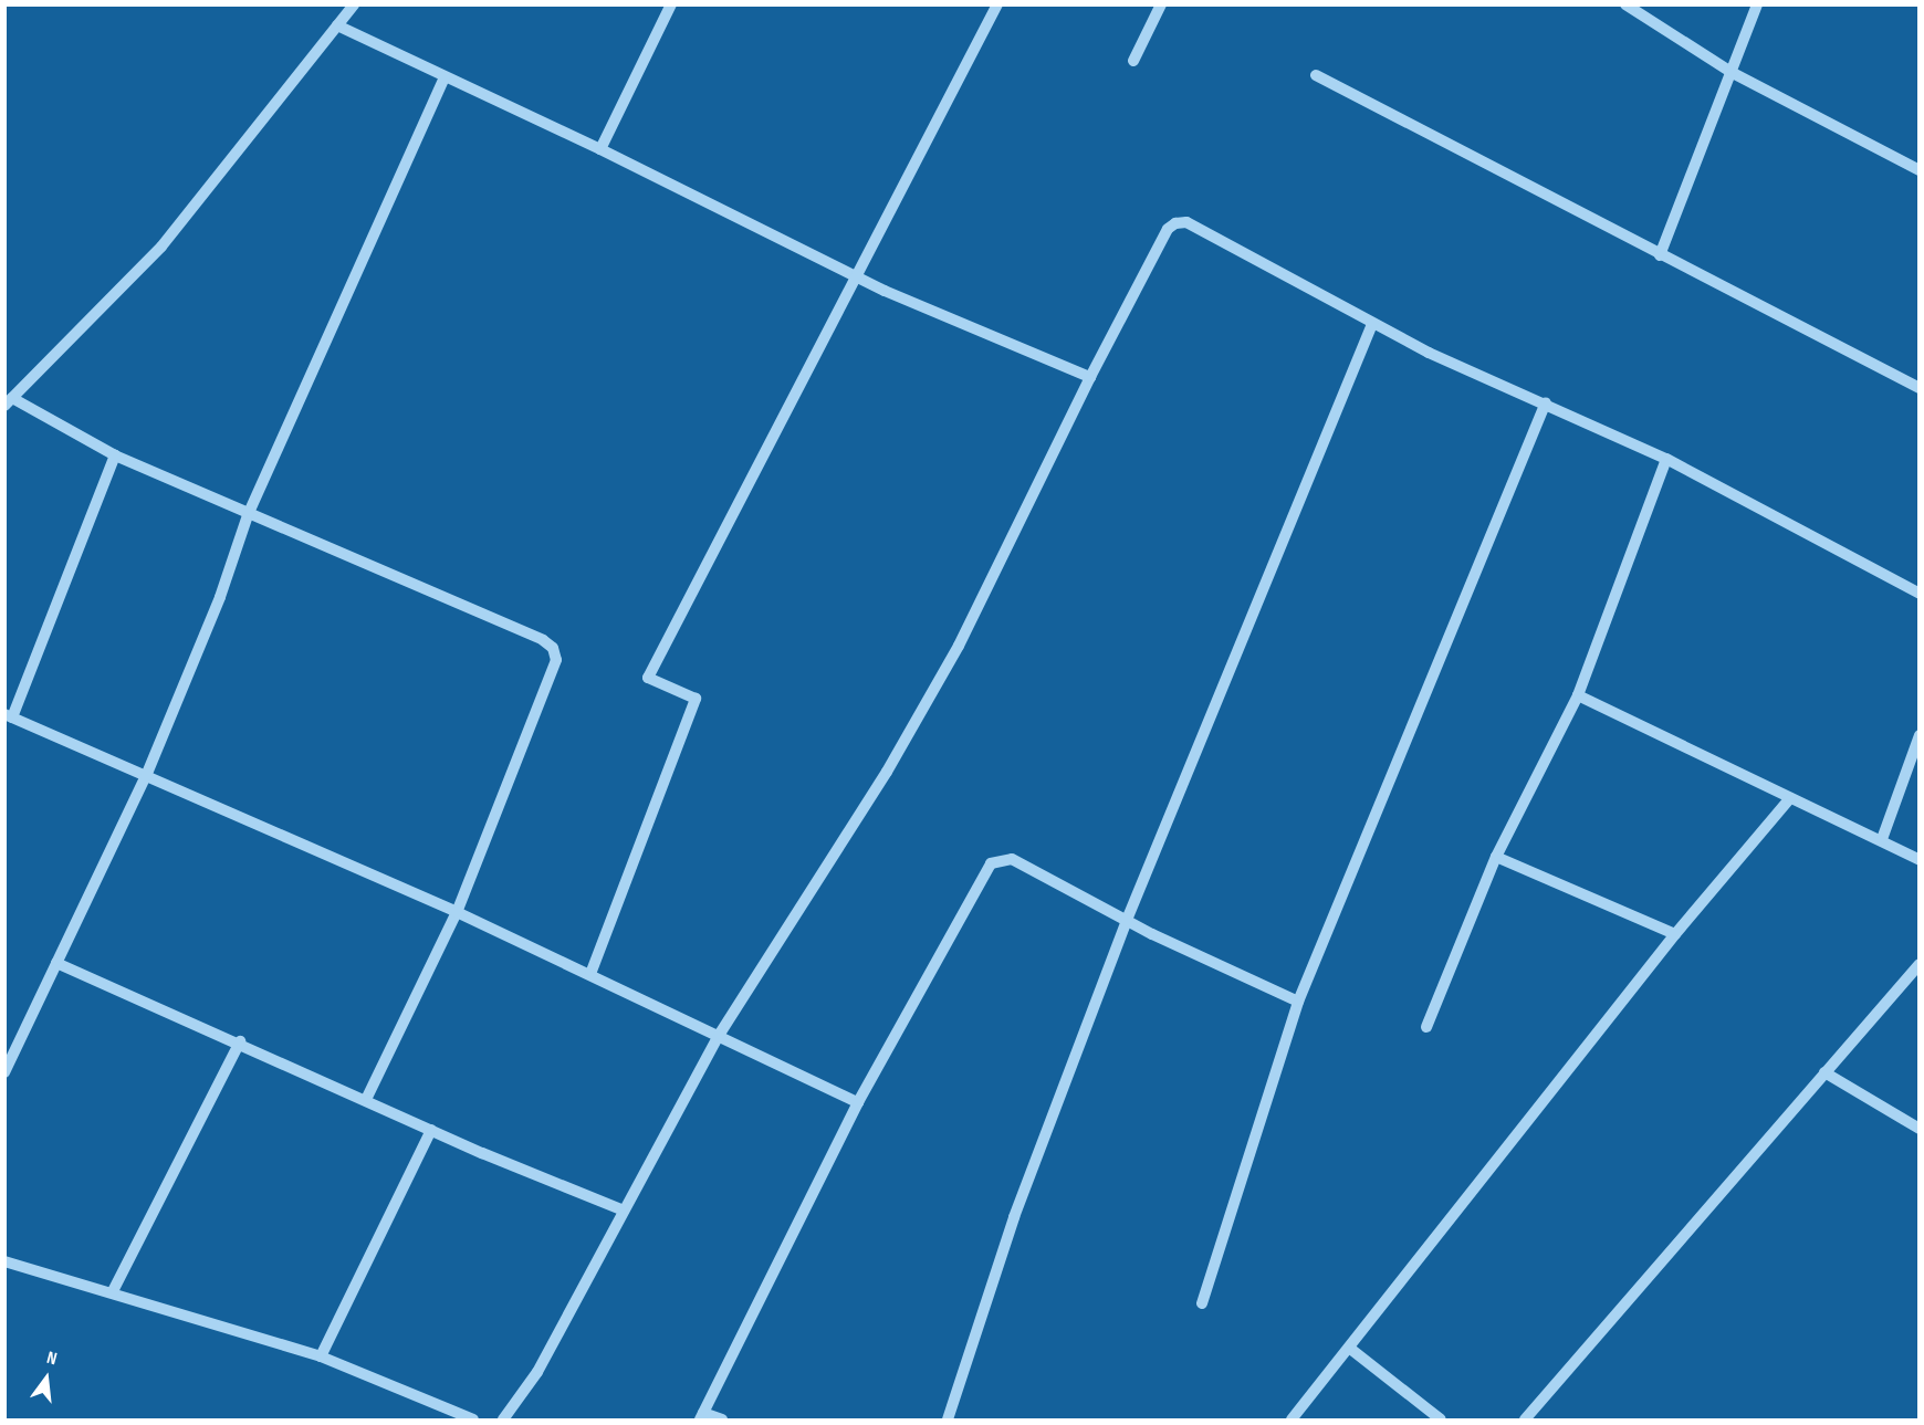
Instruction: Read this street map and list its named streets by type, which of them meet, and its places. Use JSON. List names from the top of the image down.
{
  "north": "top"
}
